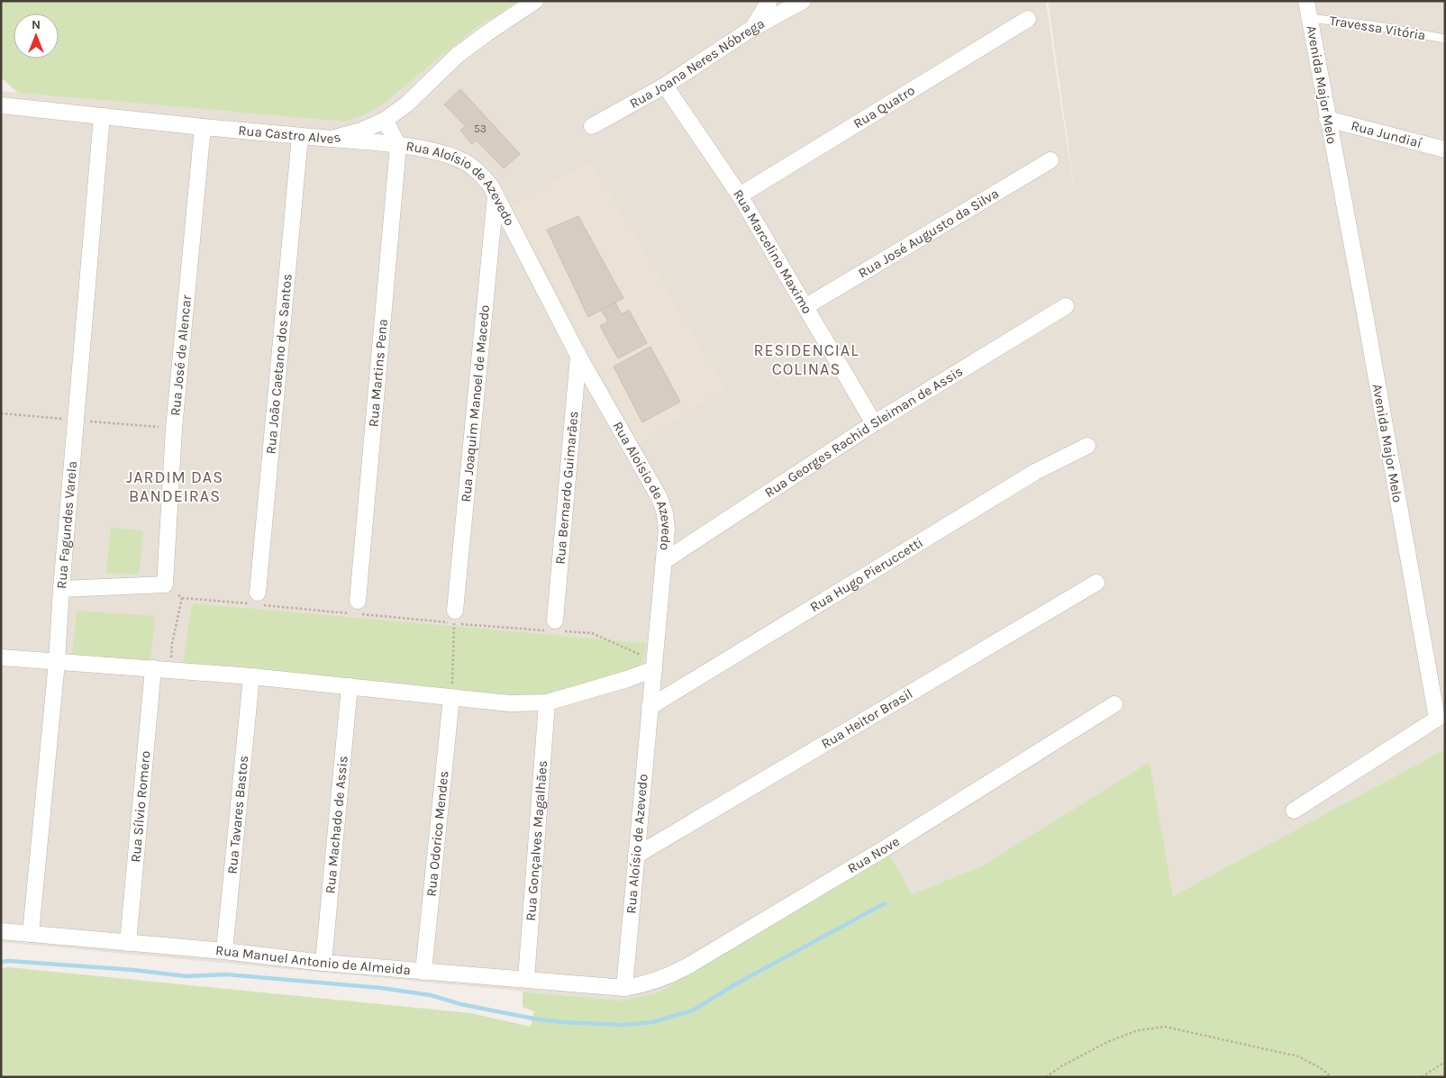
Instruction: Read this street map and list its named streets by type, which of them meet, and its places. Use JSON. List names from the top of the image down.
{
  "streets": {
    "street": [
      "Rua Joana Neres Nóbrega",
      "Avenida Major Melo",
      "Rua Quatro",
      "Rua Castro Alves",
      "Rua Jundiaí",
      "Rua Aloísio de Azevedo",
      "Rua José Augusto da Silva",
      "Rua Marcelino Maximo",
      "Rua José de Alencar",
      "Rua João Caetano dos Santos",
      "Rua Martins Pena",
      "Rua Joaquim Manoel de Macedo",
      "Rua Georges Rachid Sleiman de Assis",
      "Rua Bernardo Guimarães",
      "Rua Fagundes Varela",
      "Rua Hugo Pieruccetti",
      "Rua Heitor Brasil",
      "Rua Sílvio Romero",
      "Rua Tavares Bastos",
      "Rua Machado de Assis",
      "Rua Odorico Mendes",
      "Rua Gonçalves Magalhães",
      "Rua Nove",
      "Rua Manuel Antonio de Almeida"
    ],
    "lane": ["Travessa Vitória"]
  },
  "crossings": [
    ["Travessa Vitória", "Avenida Major Melo"],
    ["Rua Joana Neres Nóbrega", "Rua Marcelino Maximo"],
    ["Avenida Major Melo", "Rua Jundiaí"],
    ["Rua Quatro", "Rua Marcelino Maximo"],
    ["Rua Castro Alves", "Rua Aloísio de Azevedo"],
    ["Rua Castro Alves", "Rua José de Alencar"],
    ["Rua Castro Alves", "Rua João Caetano dos Santos"],
    ["Rua Castro Alves", "Rua Fagundes Varela"],
    ["Rua Aloísio de Azevedo", "Rua Martins Pena"],
    ["Rua Aloísio de Azevedo", "Rua Joaquim Manoel de Macedo"],
    ["Rua Aloísio de Azevedo", "Rua Georges Rachid Sleiman de Assis"],
    ["Rua Aloísio de Azevedo", "Rua Bernardo Guimarães"],
    ["Rua Aloísio de Azevedo", "Rua Hugo Pieruccetti"],
    ["Rua Aloísio de Azevedo", "Rua Heitor Brasil"],
    ["Rua Aloísio de Azevedo", "Rua Nove"],
    ["Rua Aloísio de Azevedo", "Rua Manuel Antonio de Almeida"],
    ["Rua José Augusto da Silva", "Rua Marcelino Maximo"],
    ["Rua Marcelino Maximo", "Rua Georges Rachid Sleiman de Assis"],
    ["Rua Fagundes Varela", "Rua Manuel Antonio de Almeida"],
    ["Rua Sílvio Romero", "Rua Manuel Antonio de Almeida"],
    ["Rua Tavares Bastos", "Rua Manuel Antonio de Almeida"],
    ["Rua Machado de Assis", "Rua Manuel Antonio de Almeida"],
    ["Rua Odorico Mendes", "Rua Manuel Antonio de Almeida"],
    ["Rua Gonçalves Magalhães", "Rua Manuel Antonio de Almeida"],
    ["Rua Nove", "Rua Manuel Antonio de Almeida"]
  ],
  "districts": ["RESIDENCIAL COLINAS", "JARDIM DAS BANDEIRAS"],
  "house_numbers": ["53"],
  "north": "top"
}
